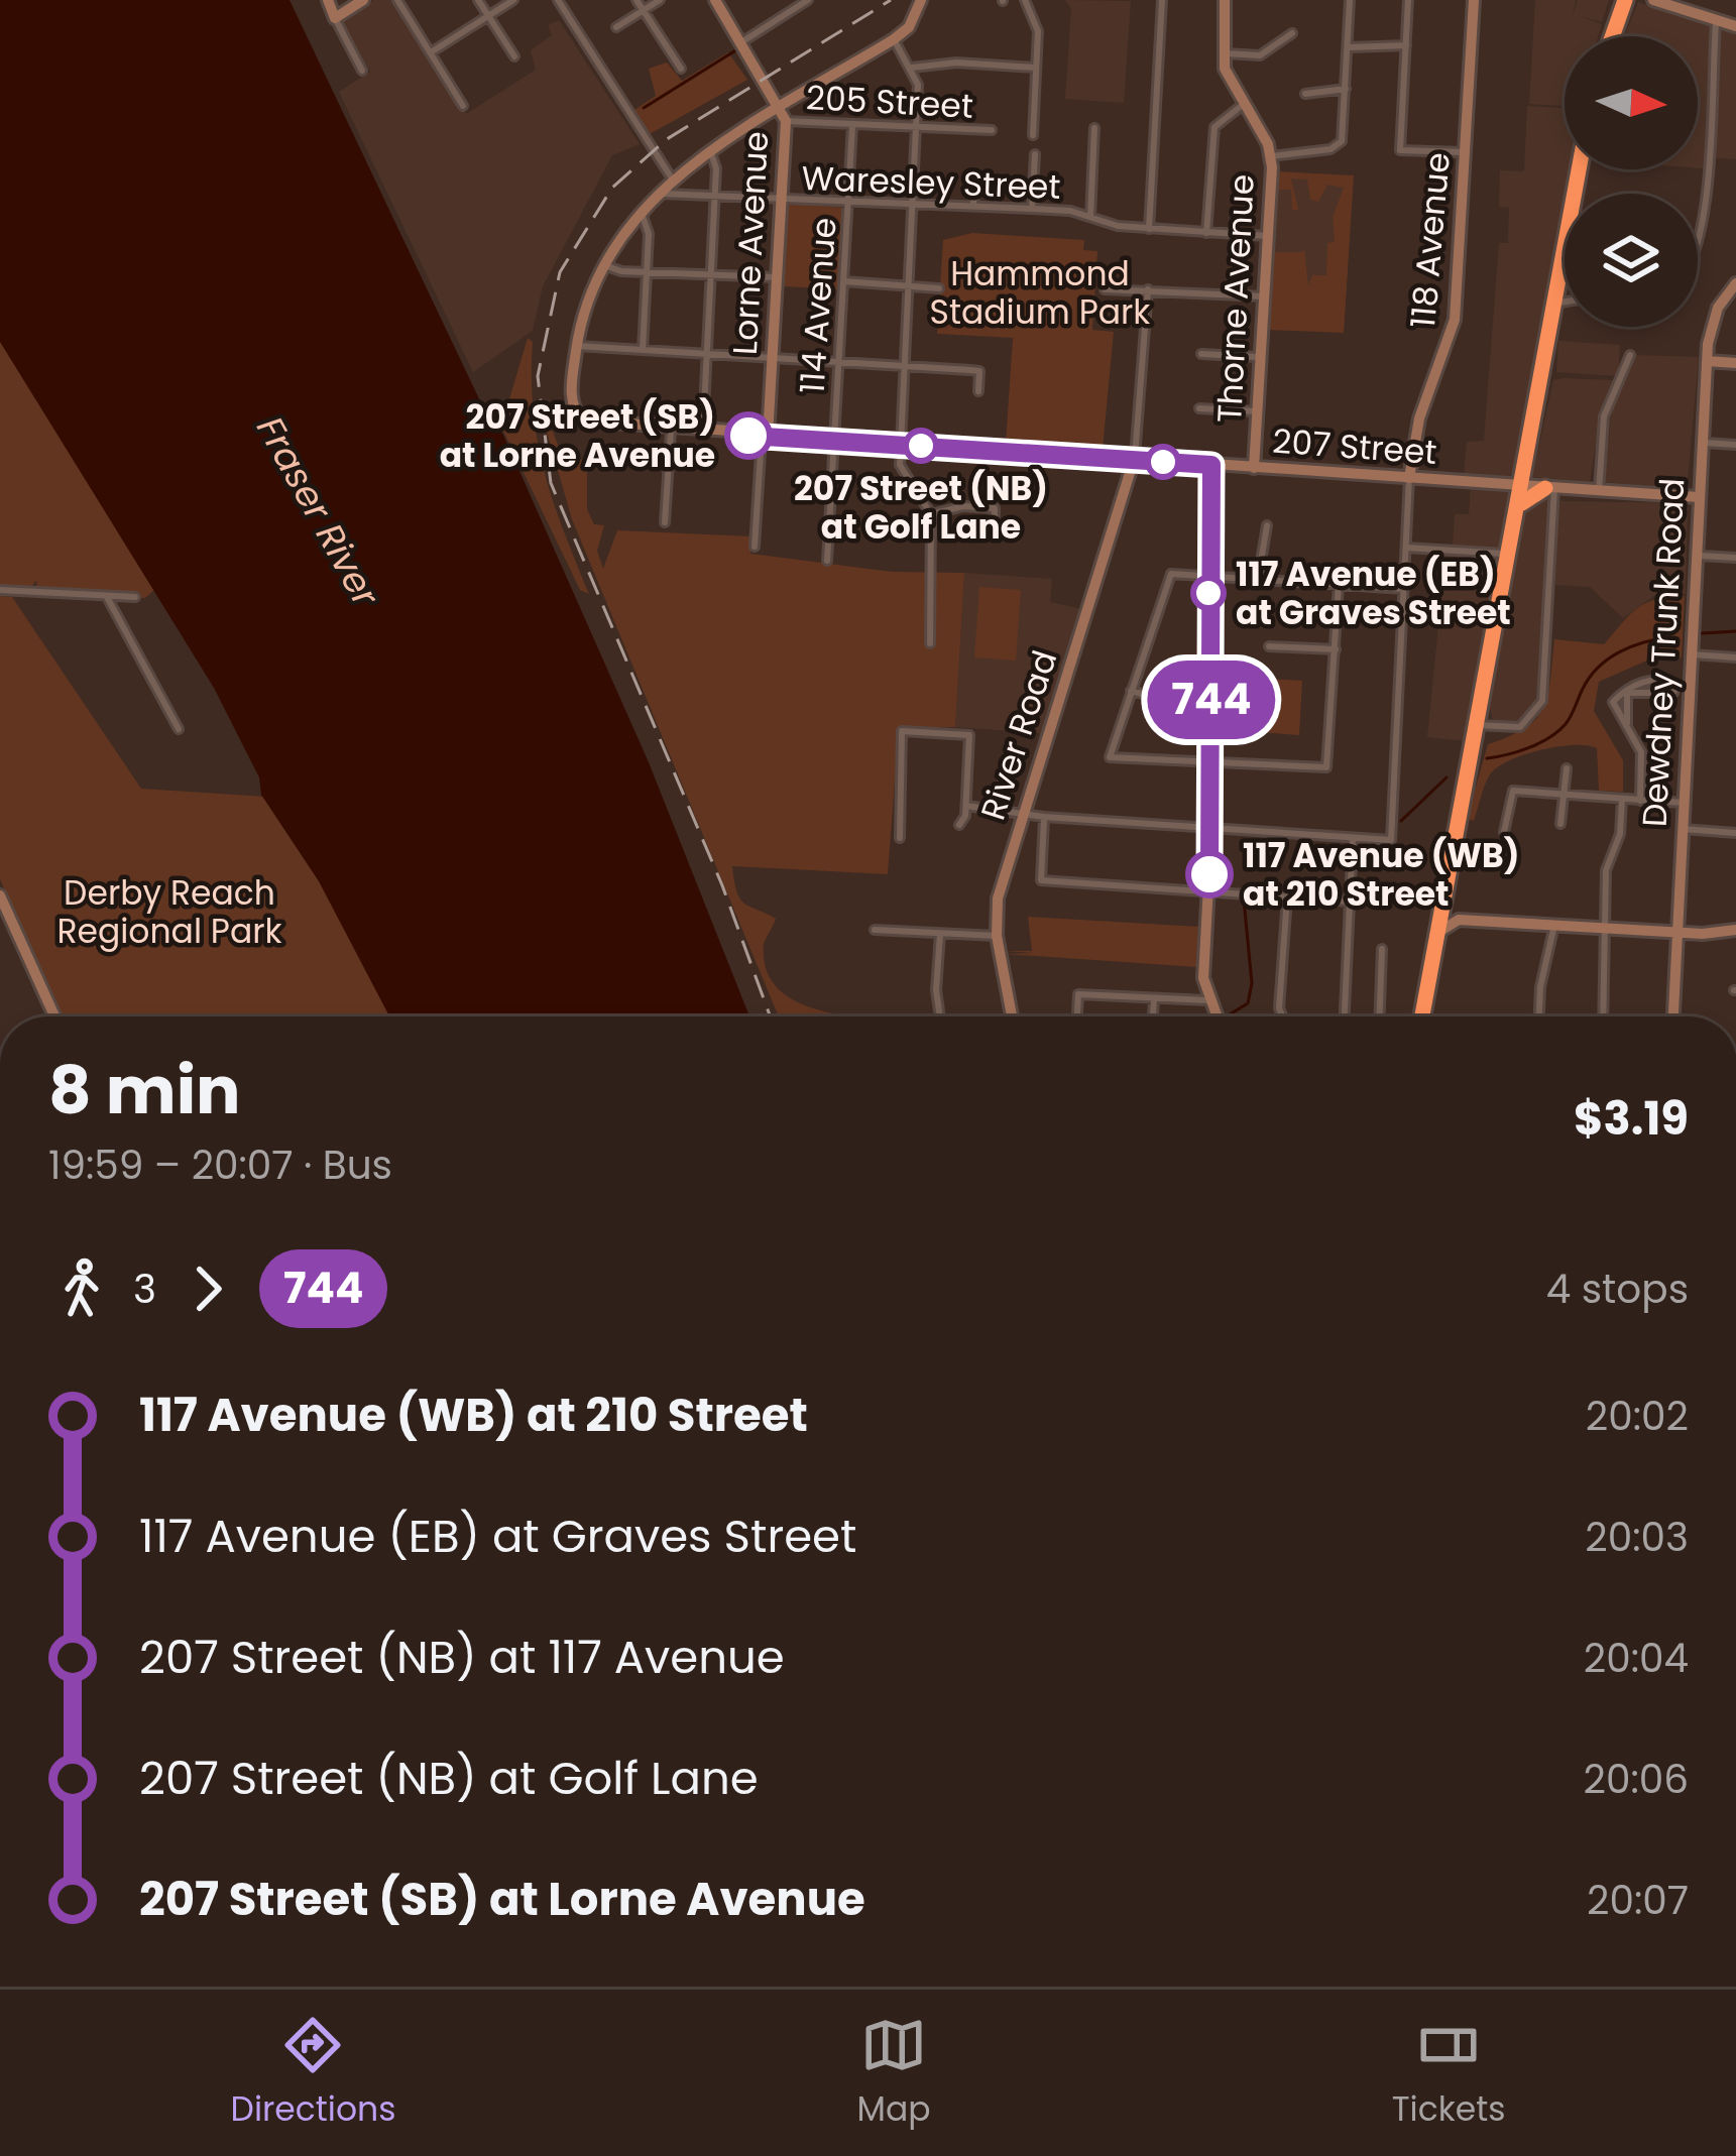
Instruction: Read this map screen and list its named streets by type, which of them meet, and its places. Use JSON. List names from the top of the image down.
{
  "streets": {
    "street": [
      "205 Street",
      "Waresley Street",
      "118 Avenue",
      "Lorne Avenue",
      "Thorne Avenue",
      "114 Avenue",
      "207 Street",
      "Dewdney Trunk Road",
      "River Road"
    ]
  },
  "crossings": [
    ["205 Street", "Lorne Avenue"],
    ["205 Street", "114 Avenue"],
    ["Waresley Street", "Lorne Avenue"],
    ["Waresley Street", "Thorne Avenue"],
    ["Waresley Street", "114 Avenue"],
    ["118 Avenue", "207 Street"],
    ["Lorne Avenue", "207 Street"],
    ["Thorne Avenue", "207 Street"],
    ["114 Avenue", "207 Street"],
    ["207 Street", "River Road"]
  ],
  "water": ["Fraser River"],
  "parks": ["Hammond Stadium Park", "Derby Reach Regional Park"],
  "places": [
    "207 Street (SB) at Lorne Avenue",
    "207 Street (NB) at Golf Lane",
    "117 Avenue (EB) at Graves Street",
    "117 Avenue (WB) at 210 Street"
  ],
  "lines": ["bus line 744"],
  "north": "right",
  "page": {
    "on_map": "744",
    "heading": ["8 min", "19:59 – 20:07 · Bus", "$3.19"],
    "legs": ["3", "744", "4 stops"],
    "list": [
      {
        "name": "117 Avenue (WB) at 210 Street",
        "value": "20:02"
      },
      {
        "name": "117 Avenue (EB) at Graves Street",
        "value": "20:03"
      },
      {
        "name": "207 Street (NB) at 117 Avenue",
        "value": "20:04"
      },
      {
        "name": "207 Street (NB) at Golf Lane",
        "value": "20:06"
      },
      {
        "name": "207 Street (SB) at Lorne Avenue",
        "value": "20:07"
      }
    ],
    "tabs": ["Directions", "Map", "Tickets"]
  }
}
